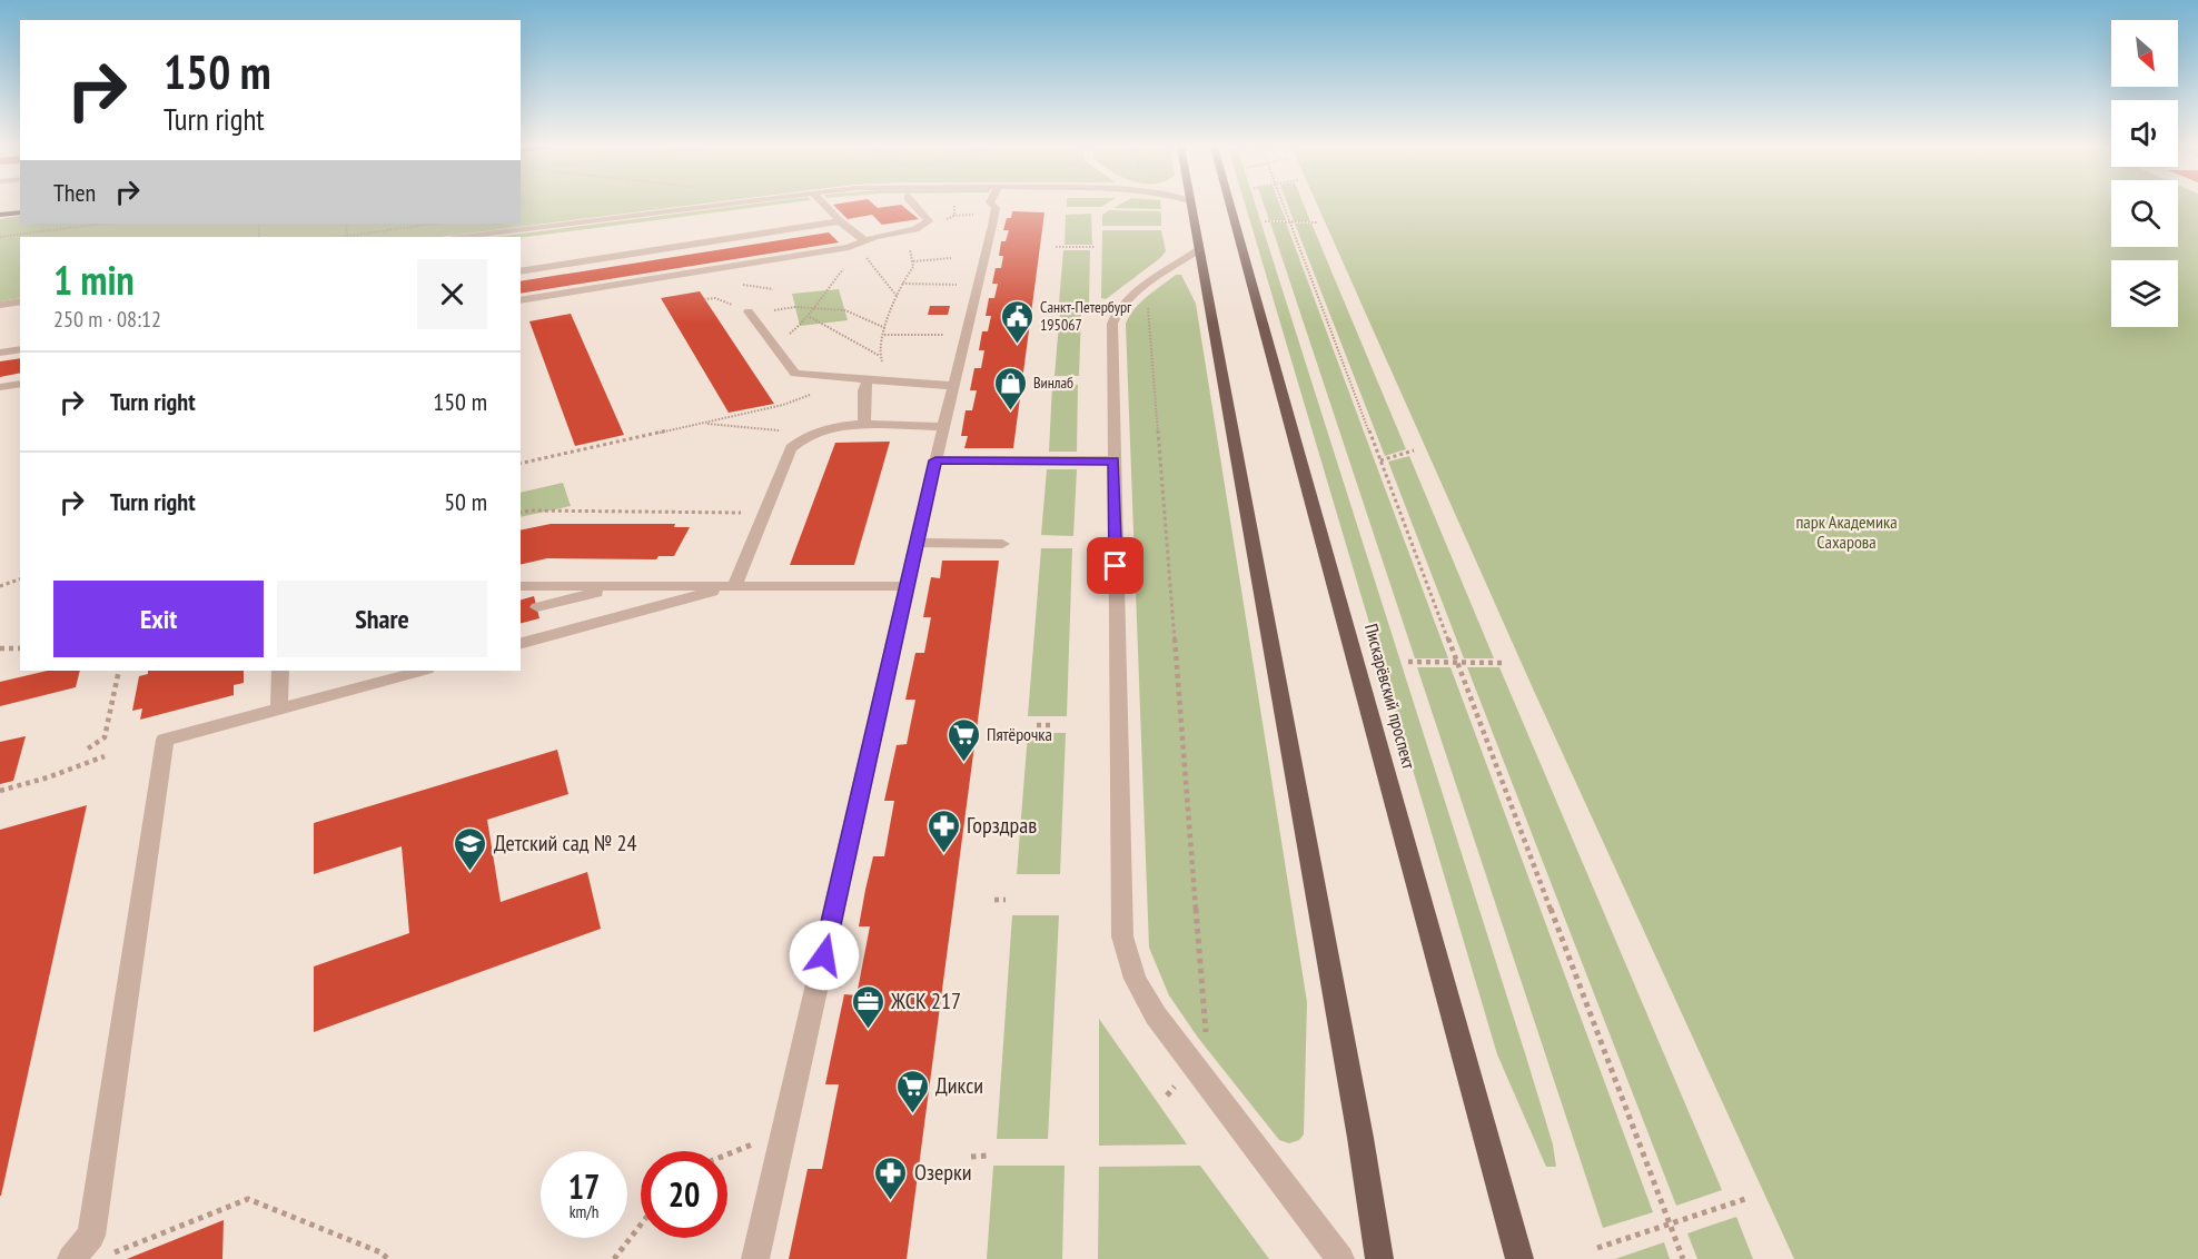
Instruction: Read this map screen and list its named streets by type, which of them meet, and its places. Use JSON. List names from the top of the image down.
{
  "streets": {
    "main road": ["Пискарёвский проспект"]
  },
  "parks": ["парк Академика Сахарова"],
  "places": {
    "public building": ["Санкт-Петербург 195067"],
    "shop": ["Винлаб"],
    "supermarket": ["Пятёрочка", "Дикси"],
    "pharmacy": ["Горздрав", "Озерки"],
    "school or university": ["Детский сад № 24"],
    "office": ["ЖСК 217"]
  },
  "north": "bottom right",
  "page": {
    "turn": ["150 m", "Turn right"],
    "then": "Then",
    "heading": ["1 min", "250 m · 08:12"],
    "list": [
      {
        "name": "Turn right",
        "value": "150 m"
      },
      {
        "name": "Turn right",
        "value": "50 m"
      }
    ],
    "buttons": ["Exit", "Share"],
    "speed": "17 km/h",
    "limit": "20"
  }
}
